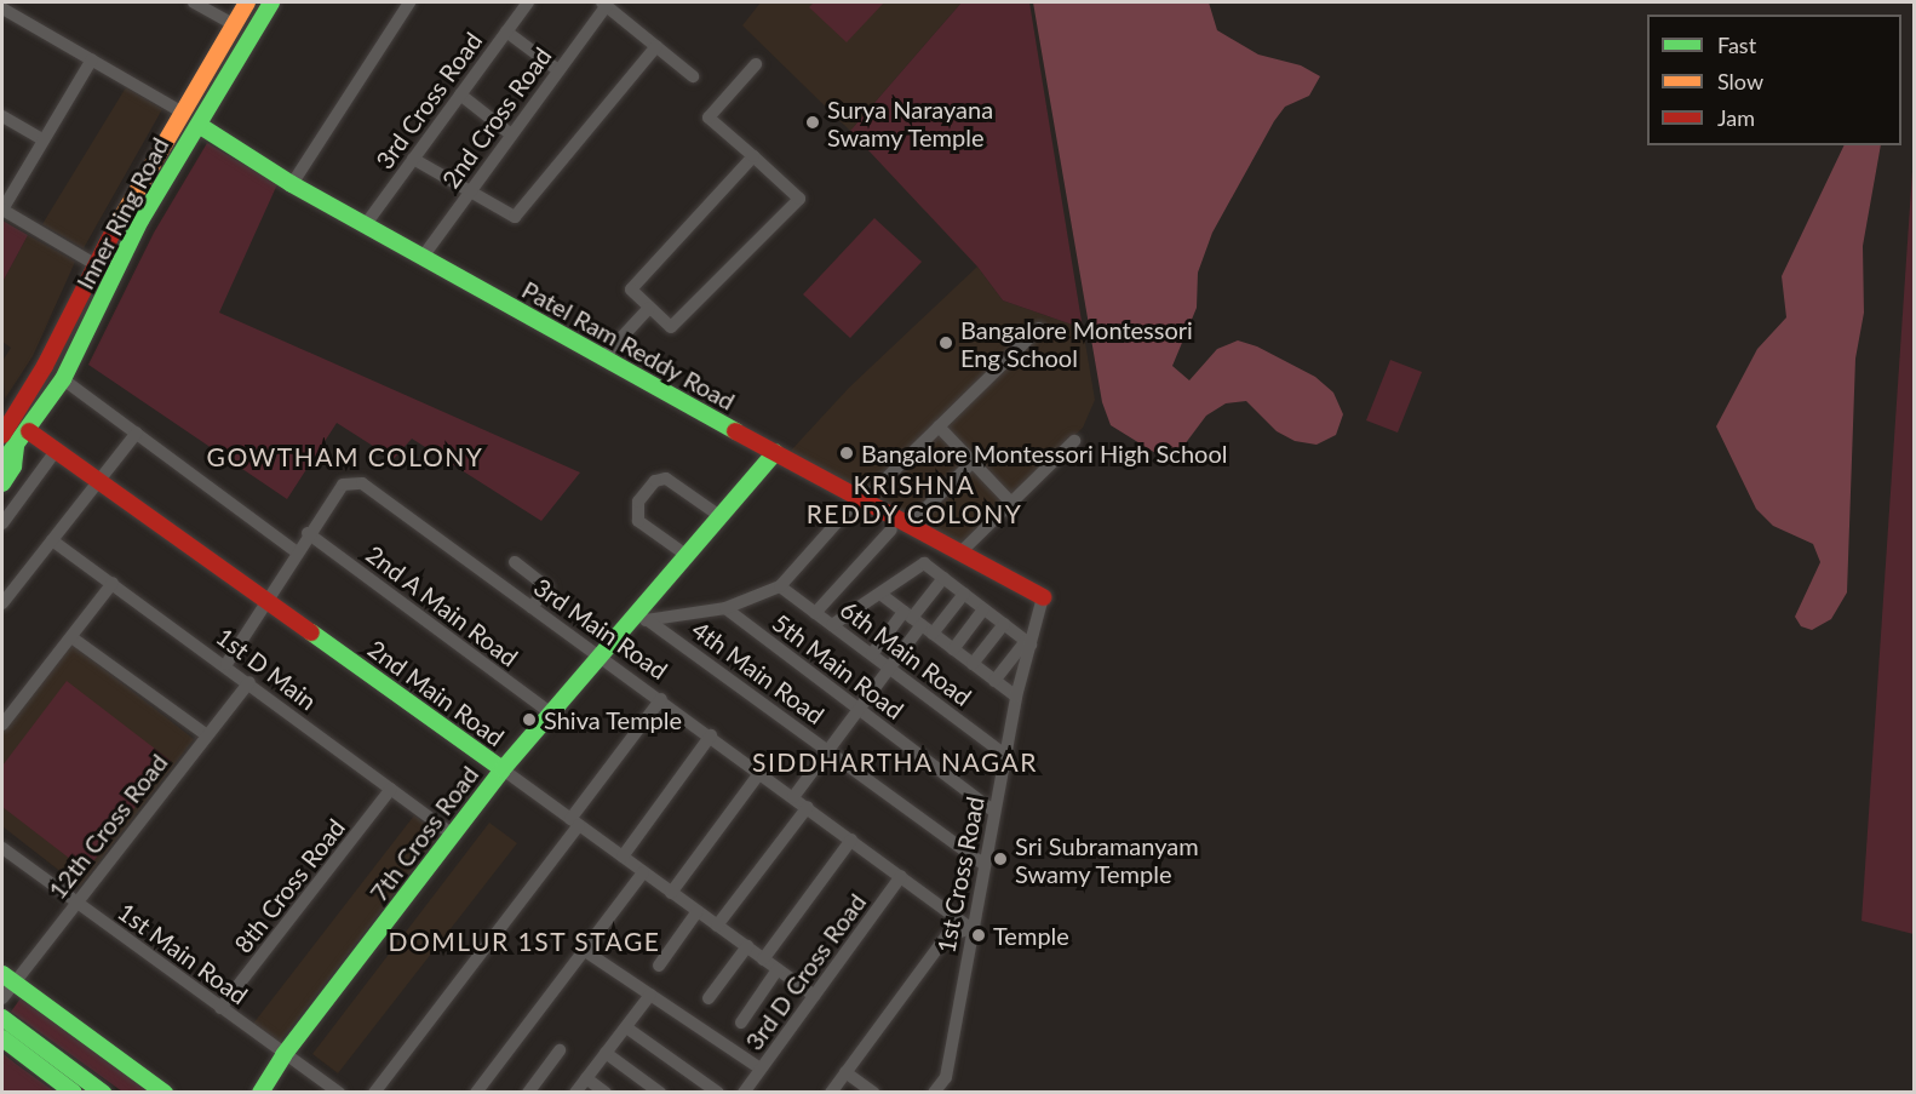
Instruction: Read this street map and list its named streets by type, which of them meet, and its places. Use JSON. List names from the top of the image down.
{
  "streets": {
    "street": [
      "3rd Cross Road",
      "2nd Cross Road",
      "Inner Ring Road",
      "Patel Ram Reddy Road",
      "2nd A Main Road",
      "3rd Main Road",
      "6th Main Road",
      "5th Main Road",
      "1st D Main",
      "4th Main Road",
      "2nd Main Road",
      "12th Cross Road",
      "7th Cross Road",
      "1st Cross Road",
      "8th Cross Road",
      "1st Main Road",
      "3rd D Cross Road"
    ]
  },
  "crossings": [
    ["3rd Cross Road", "Patel Ram Reddy Road"],
    ["2nd Cross Road", "Patel Ram Reddy Road"],
    ["Inner Ring Road", "Patel Ram Reddy Road"],
    ["Inner Ring Road", "2nd Main Road"],
    ["Patel Ram Reddy Road", "7th Cross Road"],
    ["Patel Ram Reddy Road", "1st Cross Road"],
    ["2nd A Main Road", "3rd Main Road"],
    ["2nd A Main Road", "7th Cross Road"],
    ["3rd Main Road", "7th Cross Road"],
    ["3rd Main Road", "1st Cross Road"],
    ["3rd Main Road", "3rd D Cross Road"],
    ["6th Main Road", "1st Cross Road"],
    ["5th Main Road", "1st Cross Road"],
    ["1st D Main", "12th Cross Road"],
    ["1st D Main", "7th Cross Road"],
    ["1st D Main", "8th Cross Road"],
    ["4th Main Road", "1st Cross Road"],
    ["2nd Main Road", "7th Cross Road"],
    ["2nd Main Road", "3rd D Cross Road"],
    ["12th Cross Road", "1st Main Road"],
    ["7th Cross Road", "1st Main Road"],
    ["8th Cross Road", "1st Main Road"]
  ],
  "districts": [
    "GOWTHAM COLONY",
    "KRISHNA REDDY COLONY",
    "SIDDHARTHA NAGAR",
    "DOMLUR 1ST STAGE"
  ],
  "places": [
    "Surya Narayana Swamy Temple",
    "Bangalore Montessori Eng School",
    "Bangalore Montessori High School",
    "Shiva Temple",
    "Sri Subramanyam Swamy Temple",
    "Temple"
  ],
  "legend": ["Fast", "Slow", "Jam"]
}
